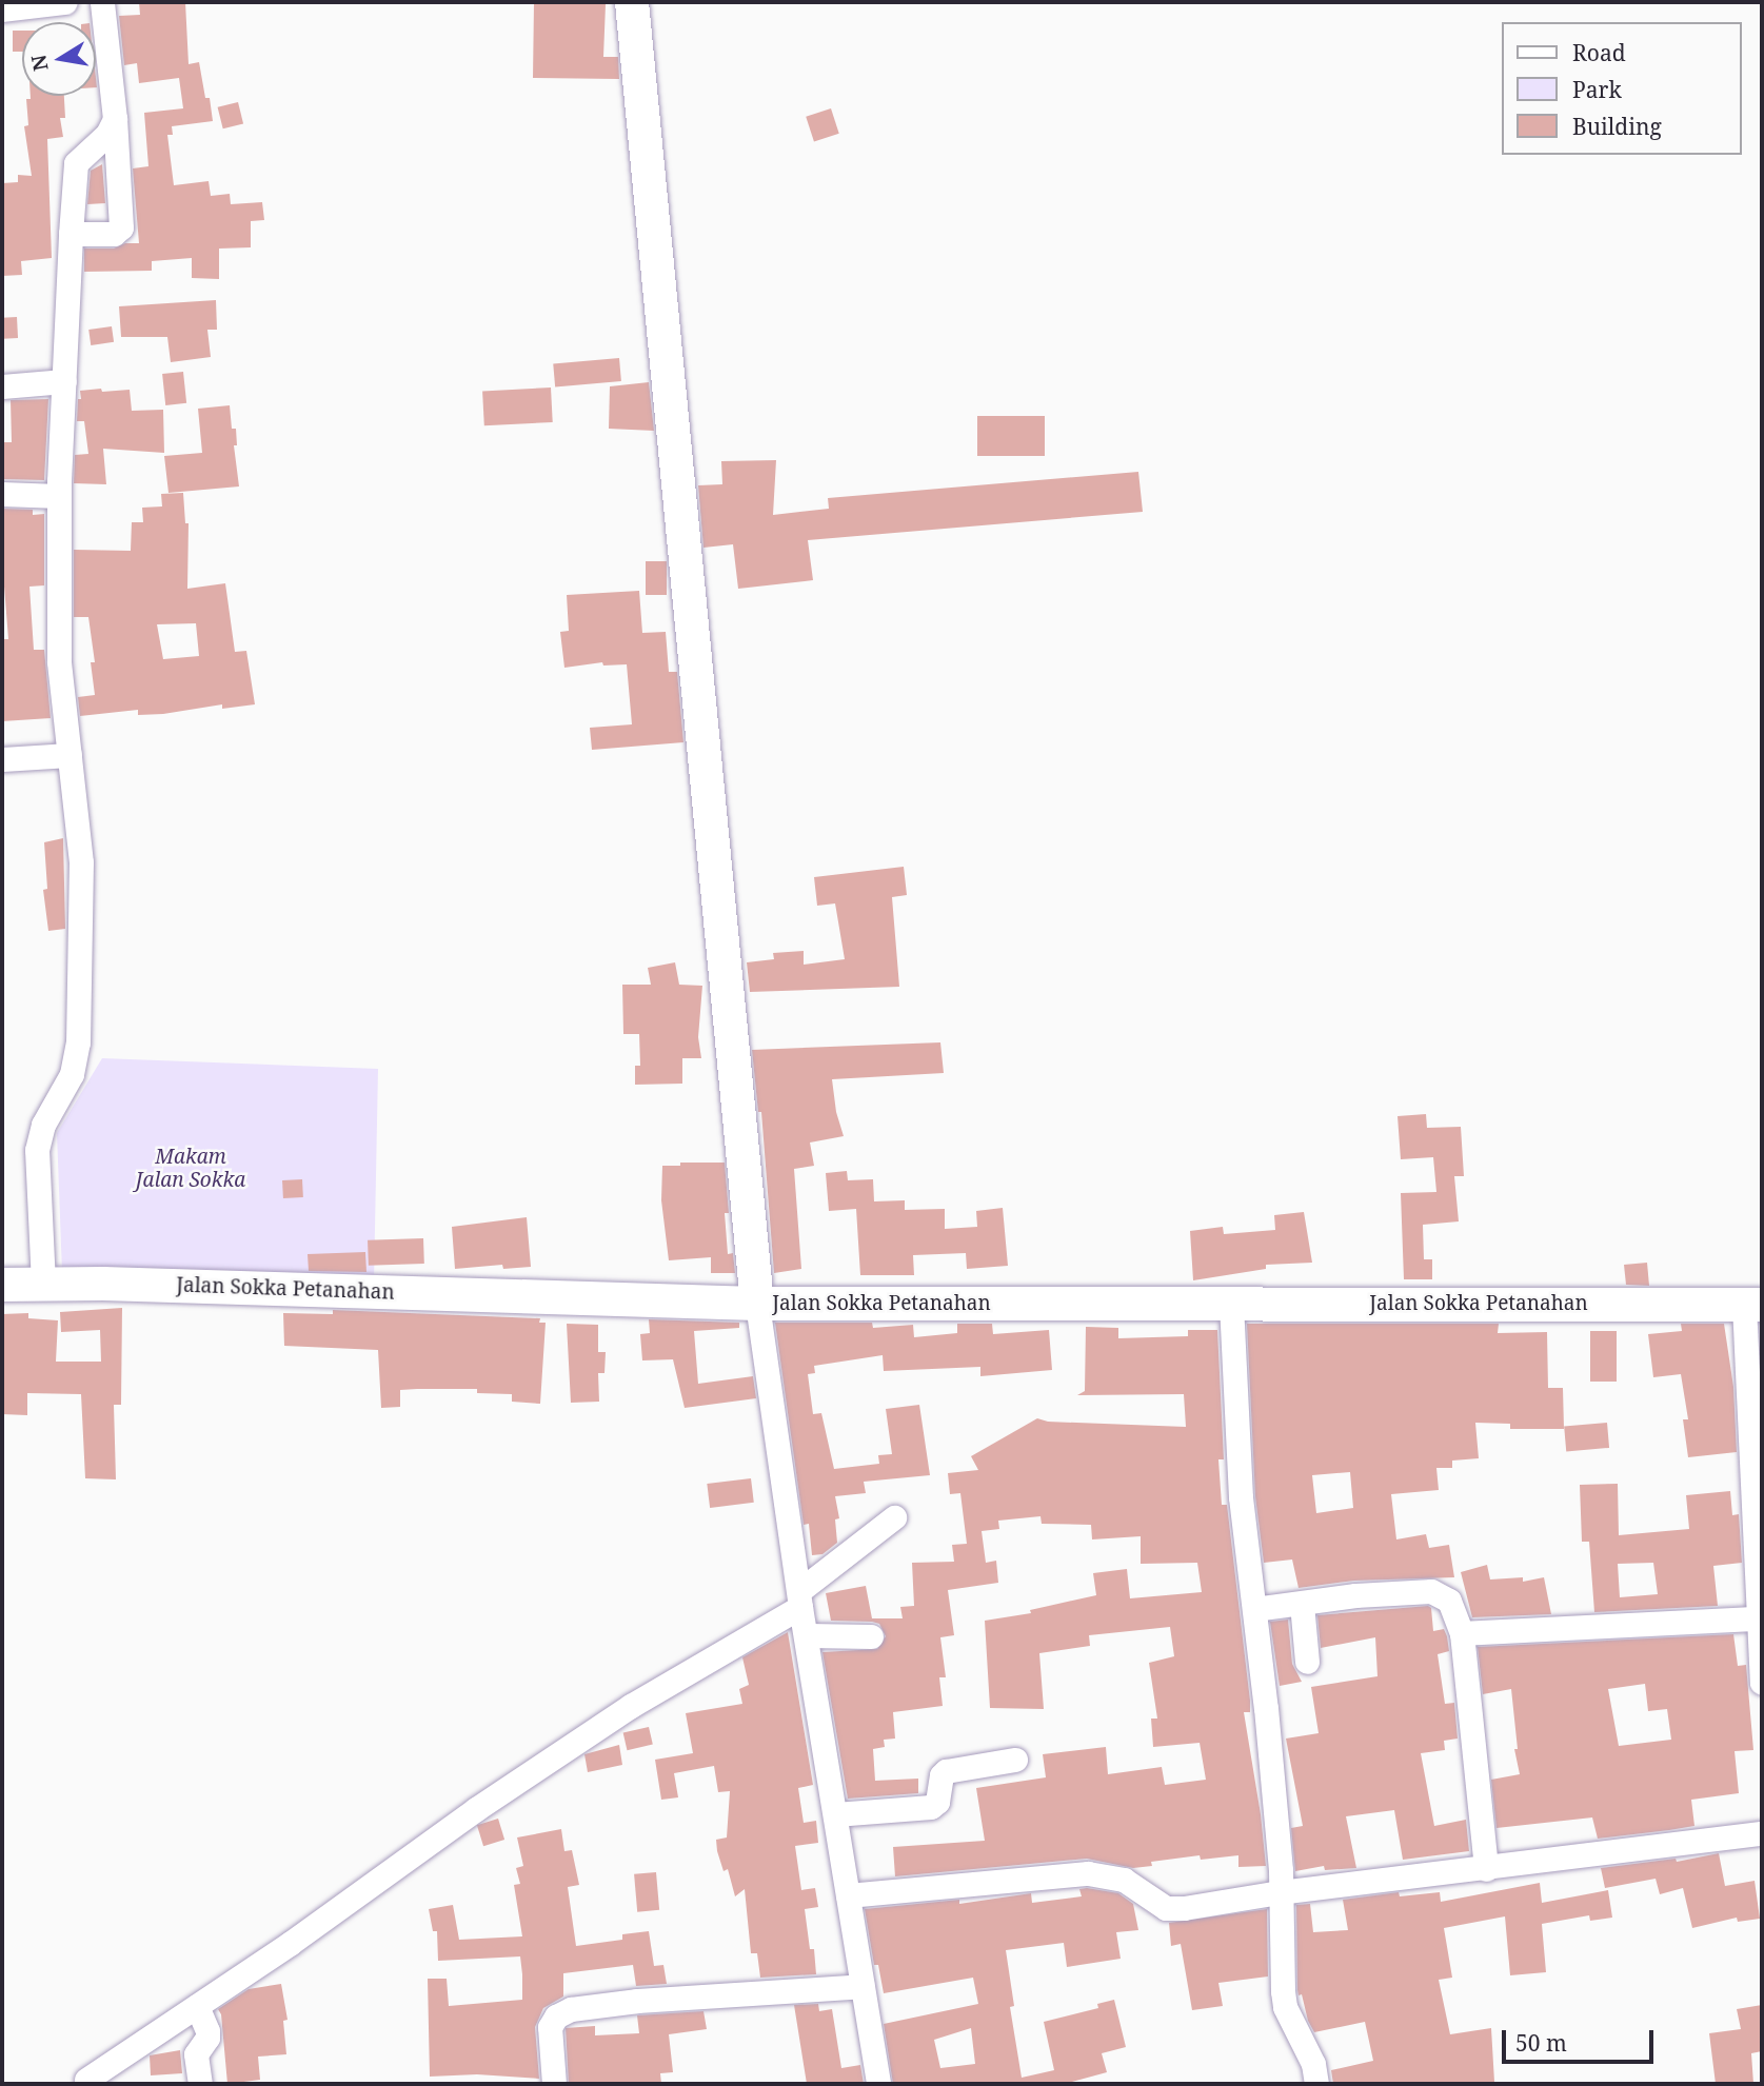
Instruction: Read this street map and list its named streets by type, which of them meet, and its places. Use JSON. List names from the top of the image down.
{
  "streets": {
    "street": ["Jalan Sokka Petanahan"]
  },
  "parks": ["Makam Jalan Sokka"],
  "legend": ["Road", "Park", "Building"],
  "scale_bar": "50 m",
  "north": "left"
}
